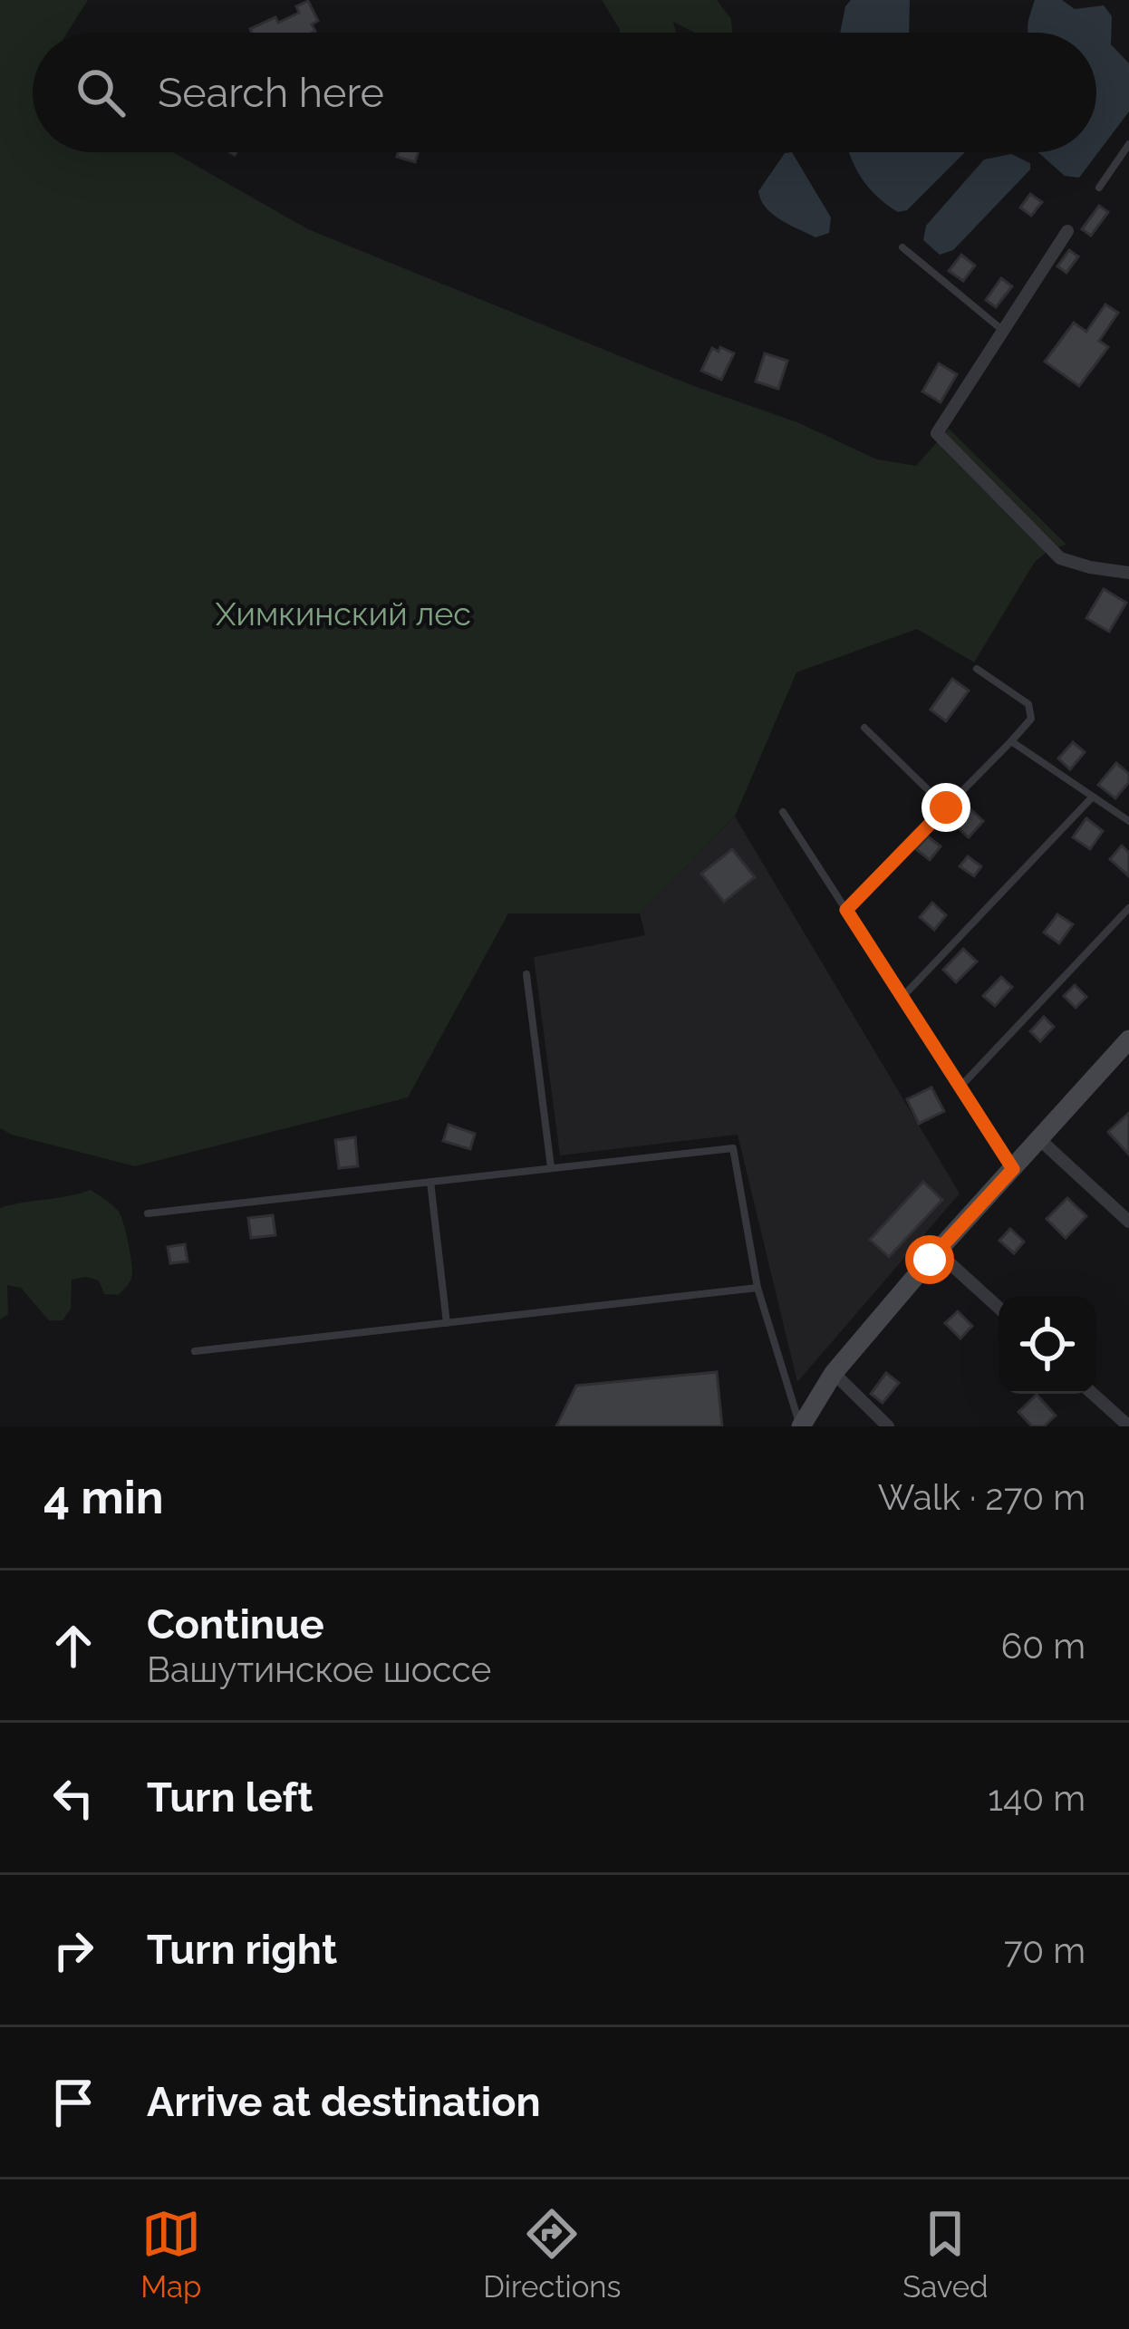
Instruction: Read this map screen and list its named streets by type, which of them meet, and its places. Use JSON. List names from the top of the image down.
{
  "parks": ["Химкинский лес"],
  "page": {
    "search": "Search here",
    "heading": ["4 min", "Walk · 270 m"],
    "list": [
      ["Continue", "Вашутинское шоссе", "60 m"],
      ["Turn left", "140 m"],
      ["Turn right", "70 m"],
      "Arrive at destination"
    ],
    "nav": ["Map", "Directions", "Saved"]
  }
}
